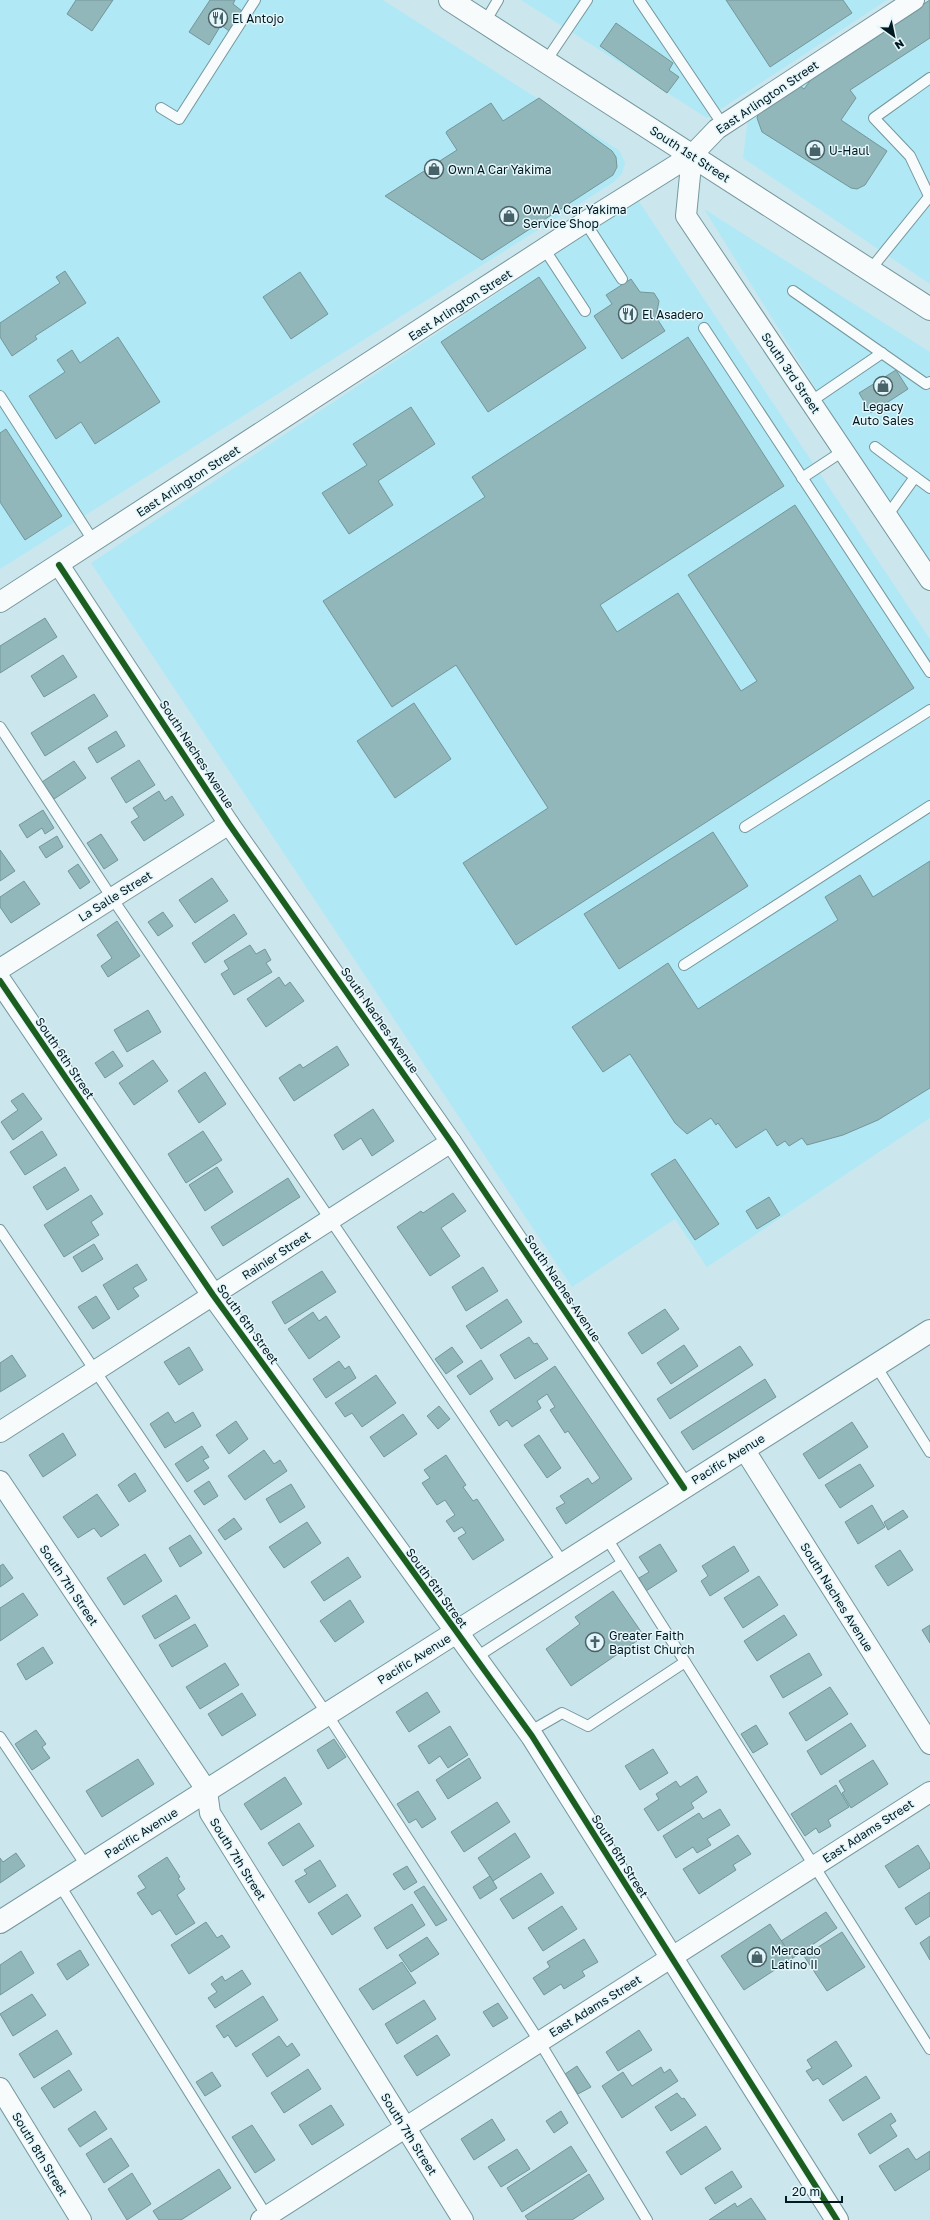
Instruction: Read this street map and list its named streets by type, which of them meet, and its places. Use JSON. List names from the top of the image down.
{
  "streets": {
    "street": [
      "East Arlington Street",
      "South 1st Street",
      "South 3rd Street",
      "South Naches Avenue",
      "La Salle Street",
      "South 6th Street",
      "Rainier Street",
      "Pacific Avenue",
      "South 7th Street",
      "East Adams Street",
      "South 8th Street"
    ]
  },
  "crossings": [
    ["East Arlington Street", "South 1st Street"],
    ["East Arlington Street", "South 3rd Street"],
    ["East Arlington Street", "South Naches Avenue"],
    ["South 1st Street", "South 3rd Street"],
    ["South Naches Avenue", "La Salle Street"],
    ["South Naches Avenue", "Rainier Street"],
    ["South Naches Avenue", "Pacific Avenue"],
    ["South 6th Street", "Rainier Street"],
    ["South 6th Street", "Pacific Avenue"],
    ["South 6th Street", "East Adams Street"],
    ["Pacific Avenue", "South 7th Street"],
    ["South 7th Street", "East Adams Street"]
  ],
  "places": {
    "restaurant": ["El Antojo", "El Asadero"],
    "shop": [
      "U-Haul",
      "Own A Car Yakima",
      "Own A Car Yakima Service Shop",
      "Legacy Auto Sales",
      "Mercado Latino II"
    ],
    "church": ["Greater Faith Baptist Church"]
  },
  "scale_bar": "20 m",
  "north": "bottom right"
}
